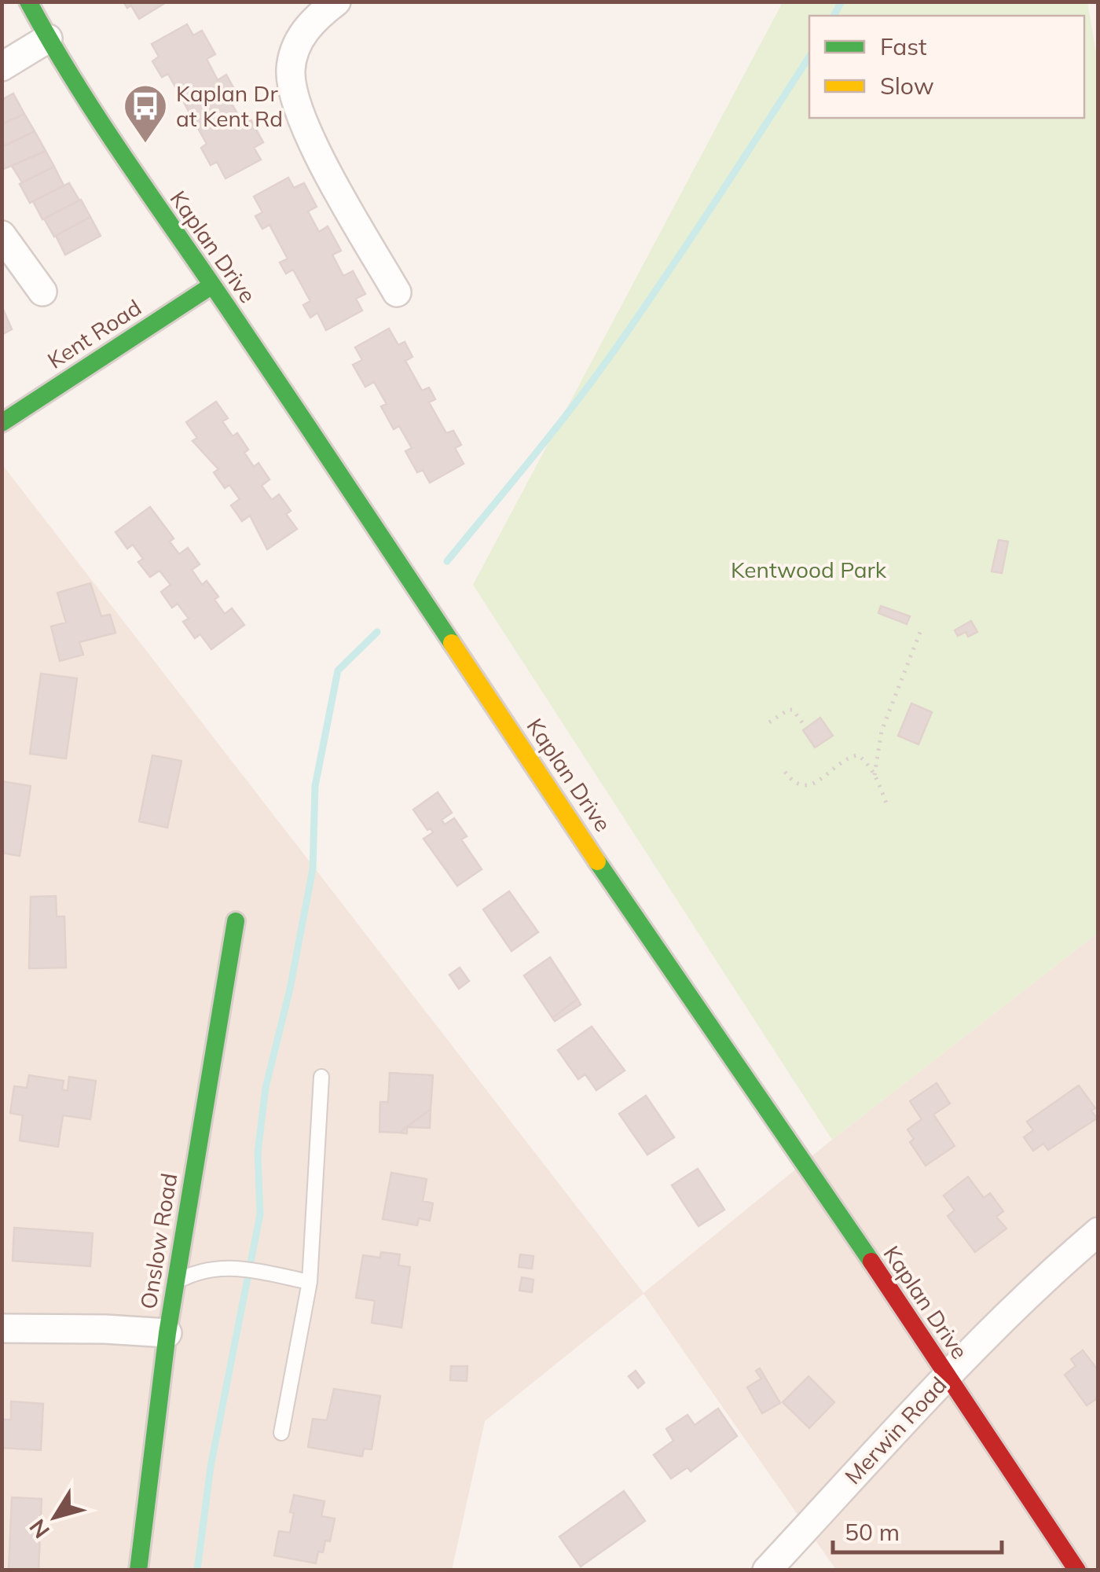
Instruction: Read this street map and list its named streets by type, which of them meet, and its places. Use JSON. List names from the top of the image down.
{
  "streets": {
    "street": [
      "Kaplan Drive",
      "Kent Road",
      "Onslow Road",
      "Merwin Road"
    ]
  },
  "crossings": [
    ["Kaplan Drive", "Kent Road"],
    ["Kaplan Drive", "Merwin Road"]
  ],
  "parks": ["Kentwood Park"],
  "places": {
    "bus stop": ["Kaplan Dr at Kent Rd"]
  },
  "legend": ["Fast", "Slow"],
  "scale_bar": "50 m",
  "north": "bottom left"
}
